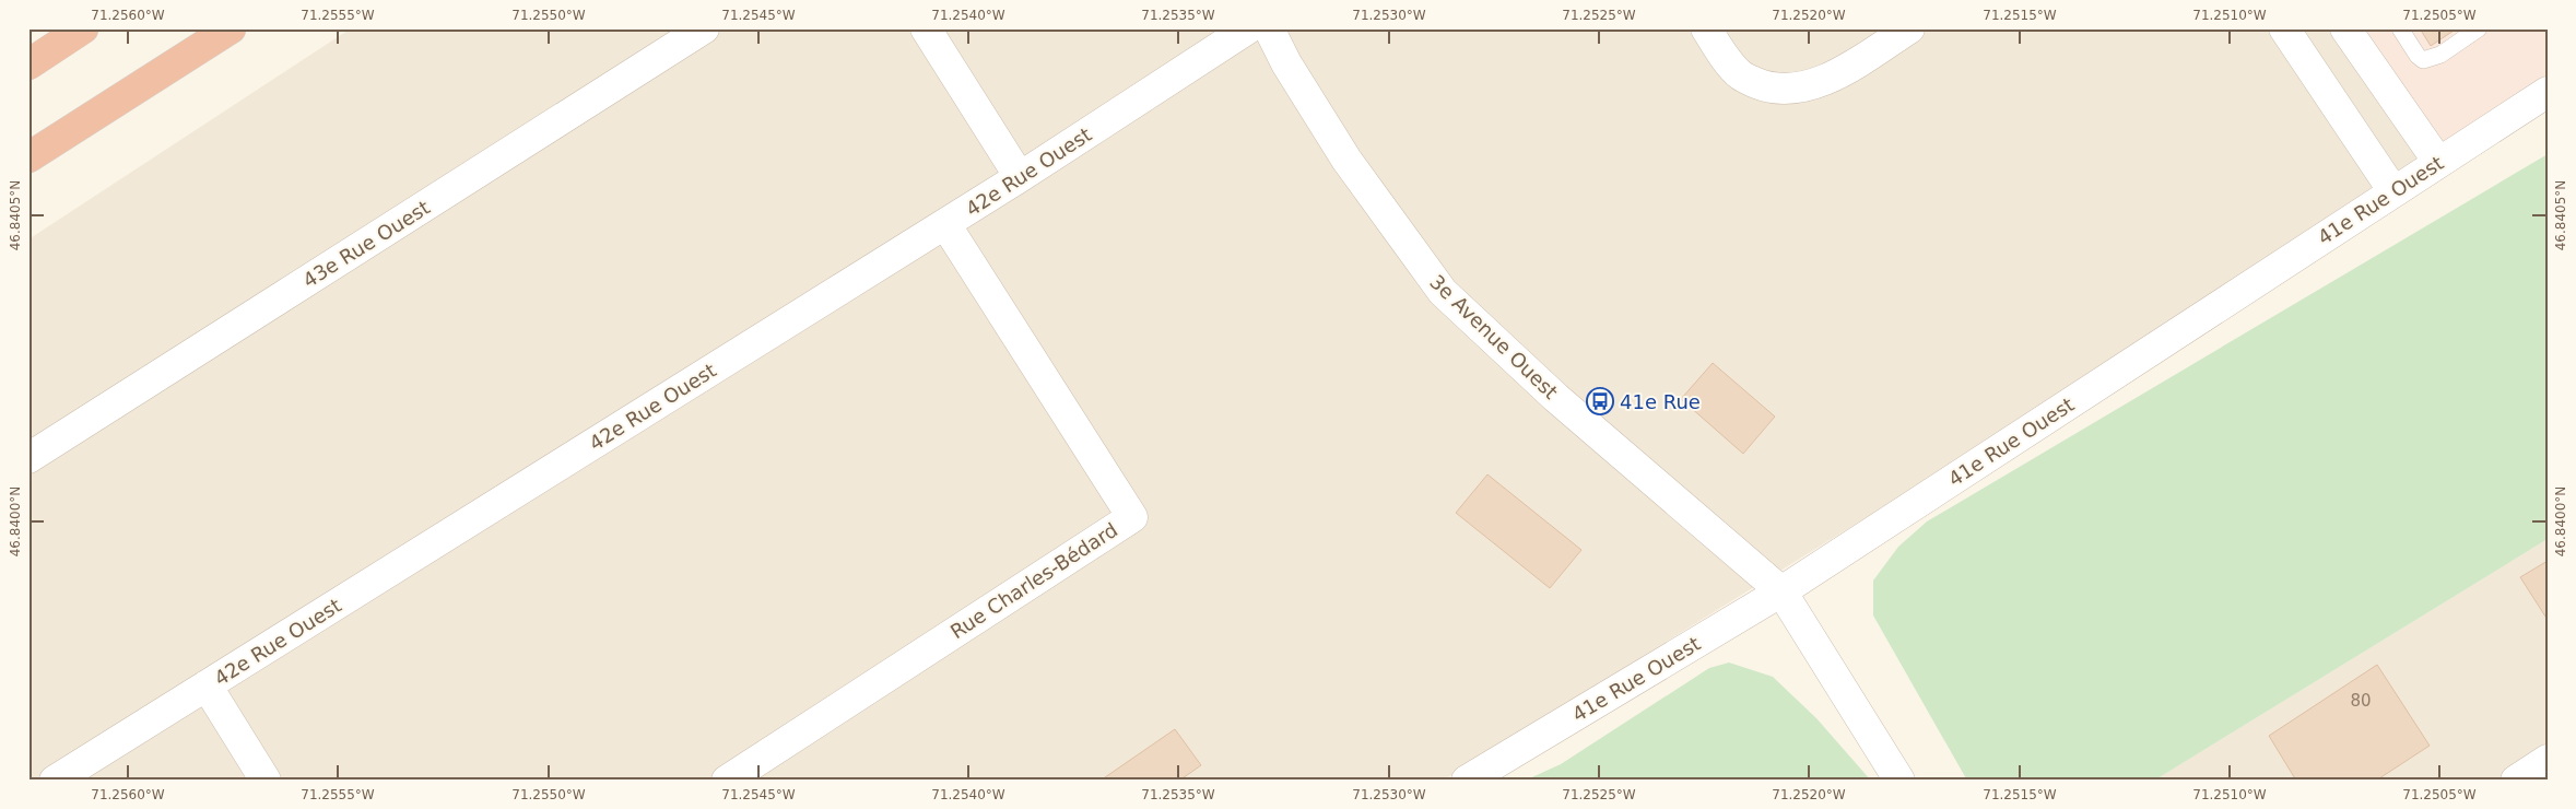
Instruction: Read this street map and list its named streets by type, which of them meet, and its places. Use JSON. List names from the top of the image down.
{
  "streets": {
    "street": [
      "42e Rue Ouest",
      "41e Rue Ouest",
      "43e Rue Ouest",
      "3e Avenue Ouest",
      "Rue Charles-Bédard"
    ]
  },
  "crossings": [
    ["42e Rue Ouest", "Rue Charles-Bédard"],
    ["41e Rue Ouest", "3e Avenue Ouest"]
  ],
  "places": {
    "bus stop": ["41e Rue"]
  },
  "house_numbers": ["80"],
  "coordinates": [
    "71.2560°W",
    "71.2555°W",
    "71.2550°W",
    "71.2545°W",
    "71.2540°W",
    "71.2535°W",
    "71.2530°W",
    "71.2525°W",
    "71.2520°W",
    "71.2515°W",
    "71.2510°W",
    "71.2505°W",
    "46.8405°N",
    "46.8400°N"
  ]
}
